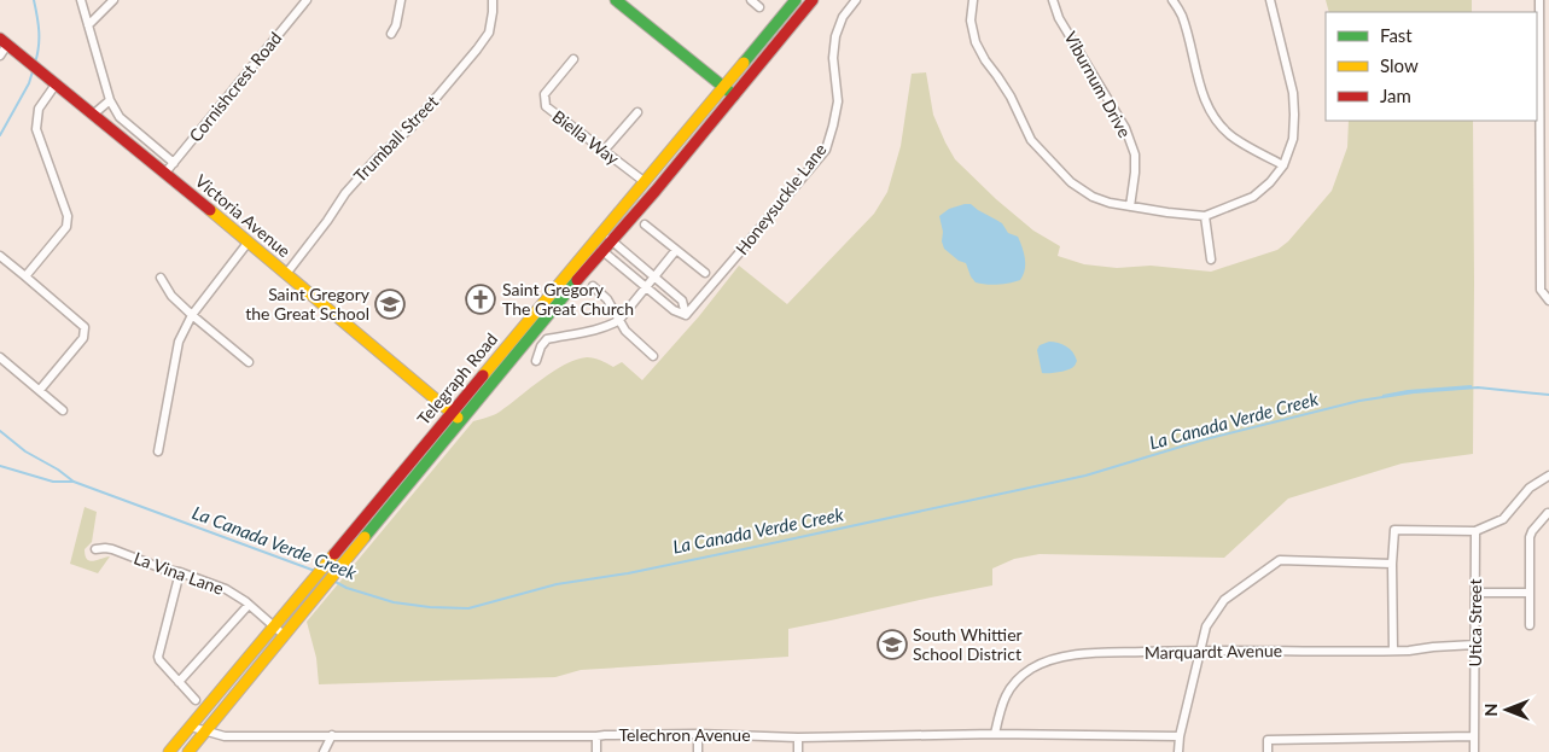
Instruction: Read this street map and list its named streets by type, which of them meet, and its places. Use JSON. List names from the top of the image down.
{
  "streets": {
    "main road": ["Victoria Avenue", "Telegraph Road"],
    "street": [
      "Viburnum Drive",
      "Cornishcrest Road",
      "Biella Way",
      "Trumball Street",
      "Honeysuckle Lane",
      "La Vina Lane",
      "Utica Street",
      "Marquardt Avenue",
      "Telechron Avenue"
    ]
  },
  "crossings": [
    ["Cornishcrest Road", "Victoria Avenue"],
    ["Biella Way", "Telegraph Road"],
    ["Trumball Street", "Victoria Avenue"],
    ["Victoria Avenue", "Telegraph Road"],
    ["Telegraph Road", "La Vina Lane"],
    ["Telegraph Road", "Telechron Avenue"],
    ["Utica Street", "Marquardt Avenue"],
    ["Marquardt Avenue", "Telechron Avenue"]
  ],
  "water": ["La Canada Verde Creek"],
  "places": {
    "church": ["Saint Gregory The Great Church"],
    "school or university": ["Saint Gregory the Great School", "South Whittier School District"]
  },
  "legend": ["Fast", "Slow", "Jam"],
  "north": "left"
}
